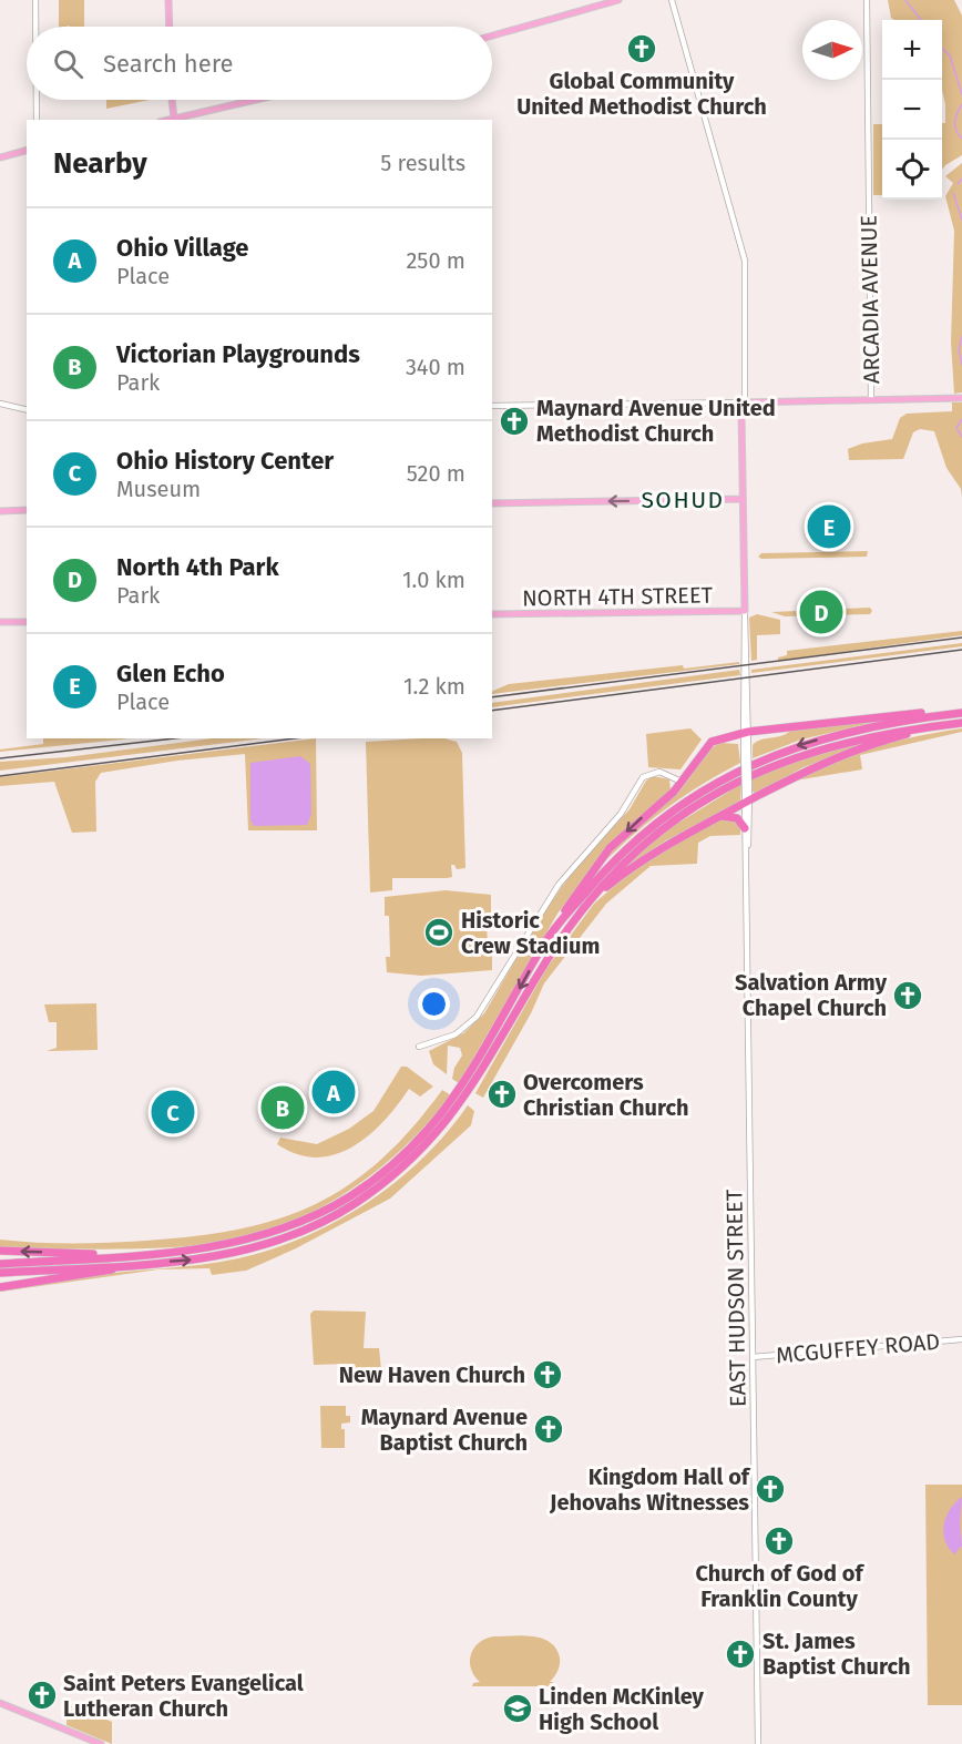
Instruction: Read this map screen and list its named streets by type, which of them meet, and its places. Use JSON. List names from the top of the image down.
{
  "streets": {
    "main road": [
      "ARCADIA AVENUE",
      "NORTH 4TH STREET",
      "EAST HUDSON STREET",
      "MCGUFFEY ROAD"
    ]
  },
  "crossings": [
    ["NORTH 4TH STREET", "EAST HUDSON STREET"],
    ["EAST HUDSON STREET", "MCGUFFEY ROAD"]
  ],
  "districts": ["SOHUD"],
  "places": {
    "church": [
      "Global Community United Methodist Church",
      "Maynard Avenue United Methodist Church",
      "Salvation Army Chapel Church",
      "Overcomers Christian Church",
      "New Haven Church",
      "Maynard Avenue Baptist Church",
      "Kingdom Hall of Jehovahs Witnesses",
      "Church of God of Franklin County",
      "St. James Baptist Church",
      "Saint Peters Evangelical Lutheran Church"
    ],
    "sports": ["Historic Crew Stadium"],
    "school or university": ["Linden McKinley High School"]
  },
  "north": "right",
  "page": {
    "map_buttons": ["+", "−"],
    "search": "Search here",
    "heading": ["Nearby", "5 results"],
    "list": [
      {
        "mark": "A",
        "name": "Ohio Village",
        "note": "Place",
        "value": "250 m"
      },
      {
        "mark": "B",
        "name": "Victorian Playgrounds",
        "note": "Park",
        "value": "340 m"
      },
      {
        "mark": "C",
        "name": "Ohio History Center",
        "note": "Museum",
        "value": "520 m"
      },
      {
        "mark": "D",
        "name": "North 4th Park",
        "note": "Park",
        "value": "1.0 km"
      },
      {
        "mark": "E",
        "name": "Glen Echo",
        "note": "Place",
        "value": "1.2 km"
      }
    ],
    "pins": [
      "E",
      "D",
      "A",
      "B",
      "C"
    ]
  }
}
